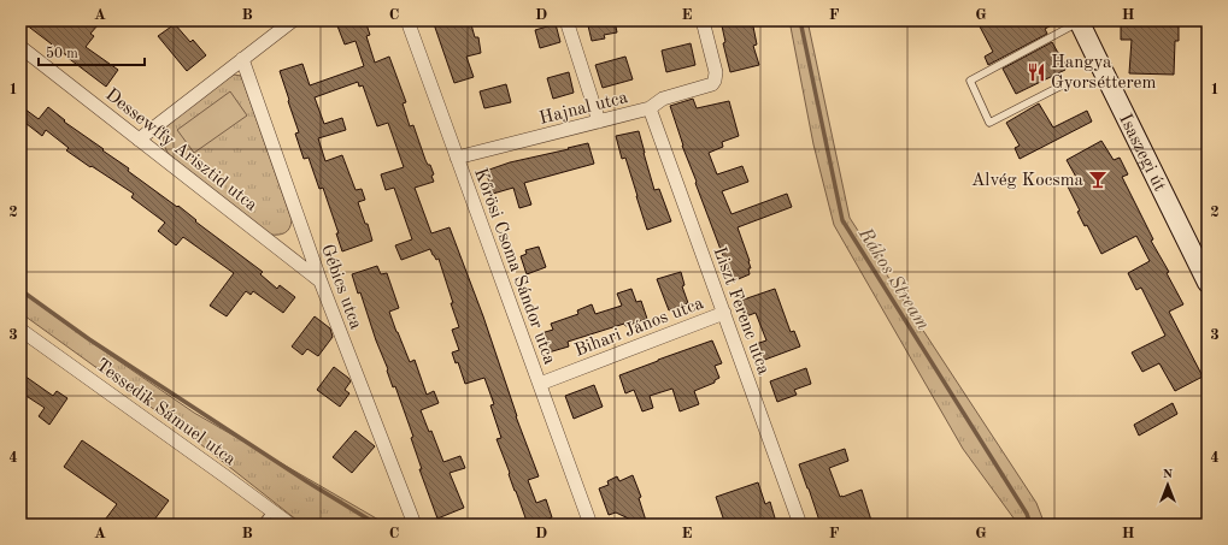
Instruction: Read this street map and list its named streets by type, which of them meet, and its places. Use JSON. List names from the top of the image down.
{
  "streets": {
    "main road": ["Isaszegi út"],
    "street": [
      "Hajnal utca",
      "Dessewffy Arisztid utca",
      "Kőrösi Csoma Sándor utca",
      "Gébics utca",
      "Liszt Ferenc utca",
      "Bihari János utca",
      "Tessedik Sámuel utca"
    ]
  },
  "crossings": [
    ["Hajnal utca", "Kőrösi Csoma Sándor utca"],
    ["Hajnal utca", "Liszt Ferenc utca"],
    ["Dessewffy Arisztid utca", "Gébics utca"],
    ["Kőrösi Csoma Sándor utca", "Bihari János utca"],
    ["Liszt Ferenc utca", "Bihari János utca"]
  ],
  "water": ["Rákos Stream"],
  "places": {
    "restaurant": ["Hangya Gyorsétterem"],
    "bar": ["Alvég Kocsma"]
  },
  "scale_bar": "50 m",
  "north": "top",
  "grid": {
    "columns": [
      "A",
      "B",
      "C",
      "D",
      "E",
      "F",
      "G",
      "H"
    ],
    "rows": [
      "1",
      "2",
      "3",
      "4"
    ]
  }
}
